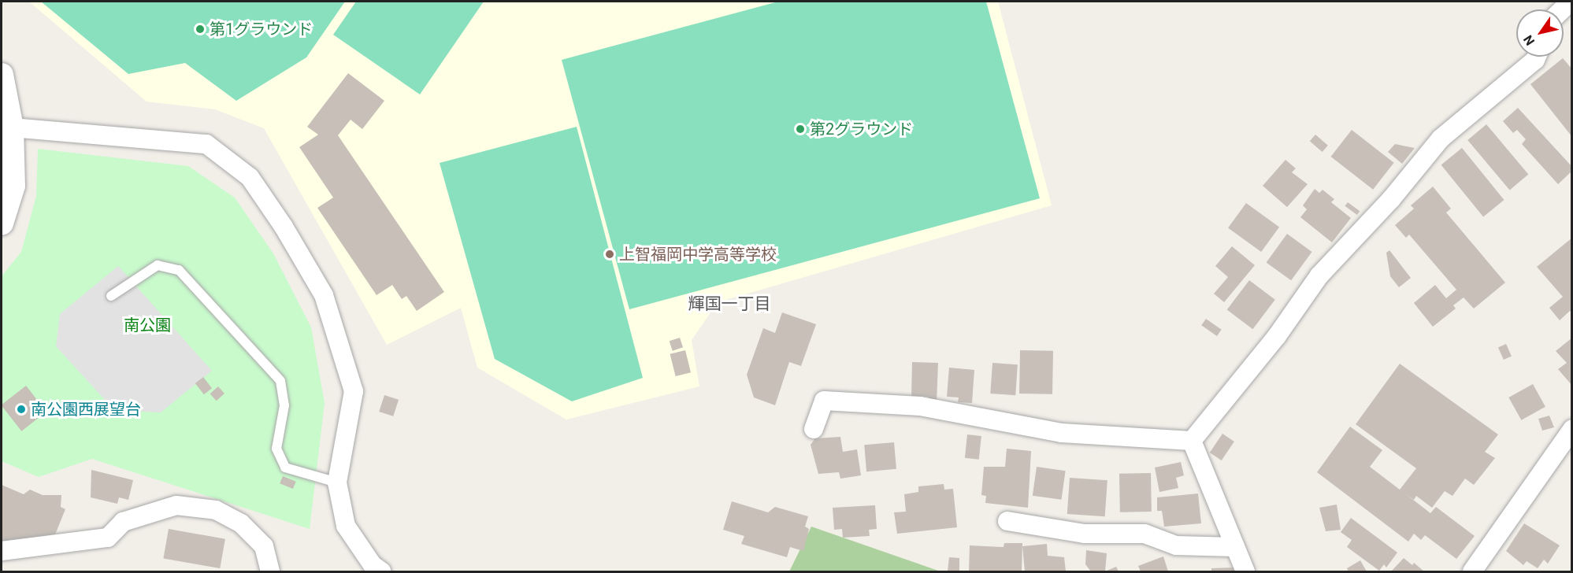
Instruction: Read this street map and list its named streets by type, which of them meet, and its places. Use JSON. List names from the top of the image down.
{
  "districts": ["輝国一丁目"],
  "parks": ["南公園"],
  "places": [
    "第1グラウンド",
    "第2グラウンド",
    "上智福岡中学高等学校",
    "南公園西展望台"
  ],
  "north": "bottom left"
}
